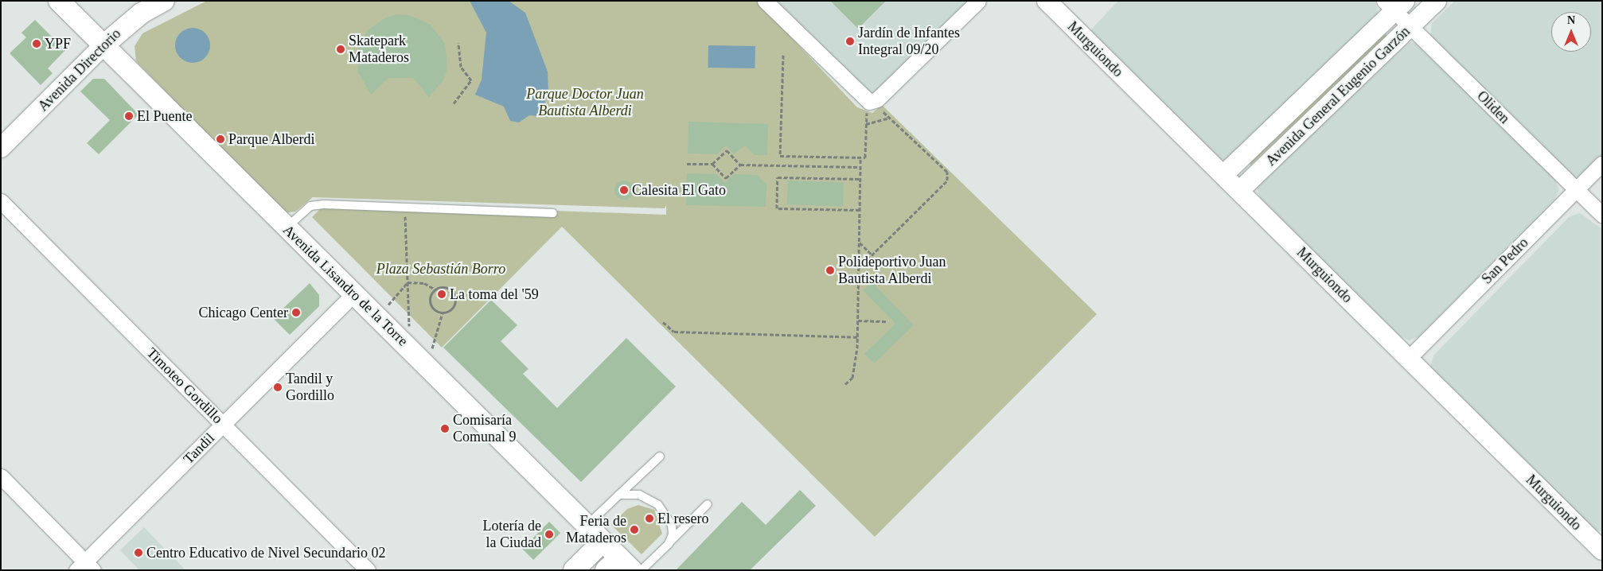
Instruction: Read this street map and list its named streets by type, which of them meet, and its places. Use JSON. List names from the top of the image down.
{
  "streets": {
    "main road": ["Avenida Directorio", "Avenida Lisandro de la Torre"],
    "street": [
      "Murguiondo",
      "Avenida General Eugenio Garzón",
      "Oliden",
      "San Pedro",
      "Timoteo Gordillo",
      "Tandil"
    ]
  },
  "crossings": [
    ["Murguiondo", "Avenida General Eugenio Garzón"],
    ["Murguiondo", "San Pedro"],
    ["Avenida Directorio", "Avenida Lisandro de la Torre"],
    ["Avenida General Eugenio Garzón", "Oliden"],
    ["Oliden", "San Pedro"],
    ["Avenida Lisandro de la Torre", "Tandil"],
    ["Timoteo Gordillo", "Tandil"]
  ],
  "parks": ["Parque Doctor Juan Bautista Alberdi", "Plaza Sebastián Borro"],
  "places": [
    "Jardín de Infantes Integral 09/20",
    "YPF",
    "Skatepark Mataderos",
    "El Puente",
    "Parque Alberdi",
    "Calesita El Gato",
    "Polideportivo Juan Bautista Alberdi",
    "La toma del '59",
    "Chicago Center",
    "Tandil y Gordillo",
    "Comisaría Comunal 9",
    "El resero",
    "Feria de Mataderos",
    "Lotería de la Ciudad",
    "Centro Educativo de Nivel Secundario 02"
  ],
  "north": "top"
}
